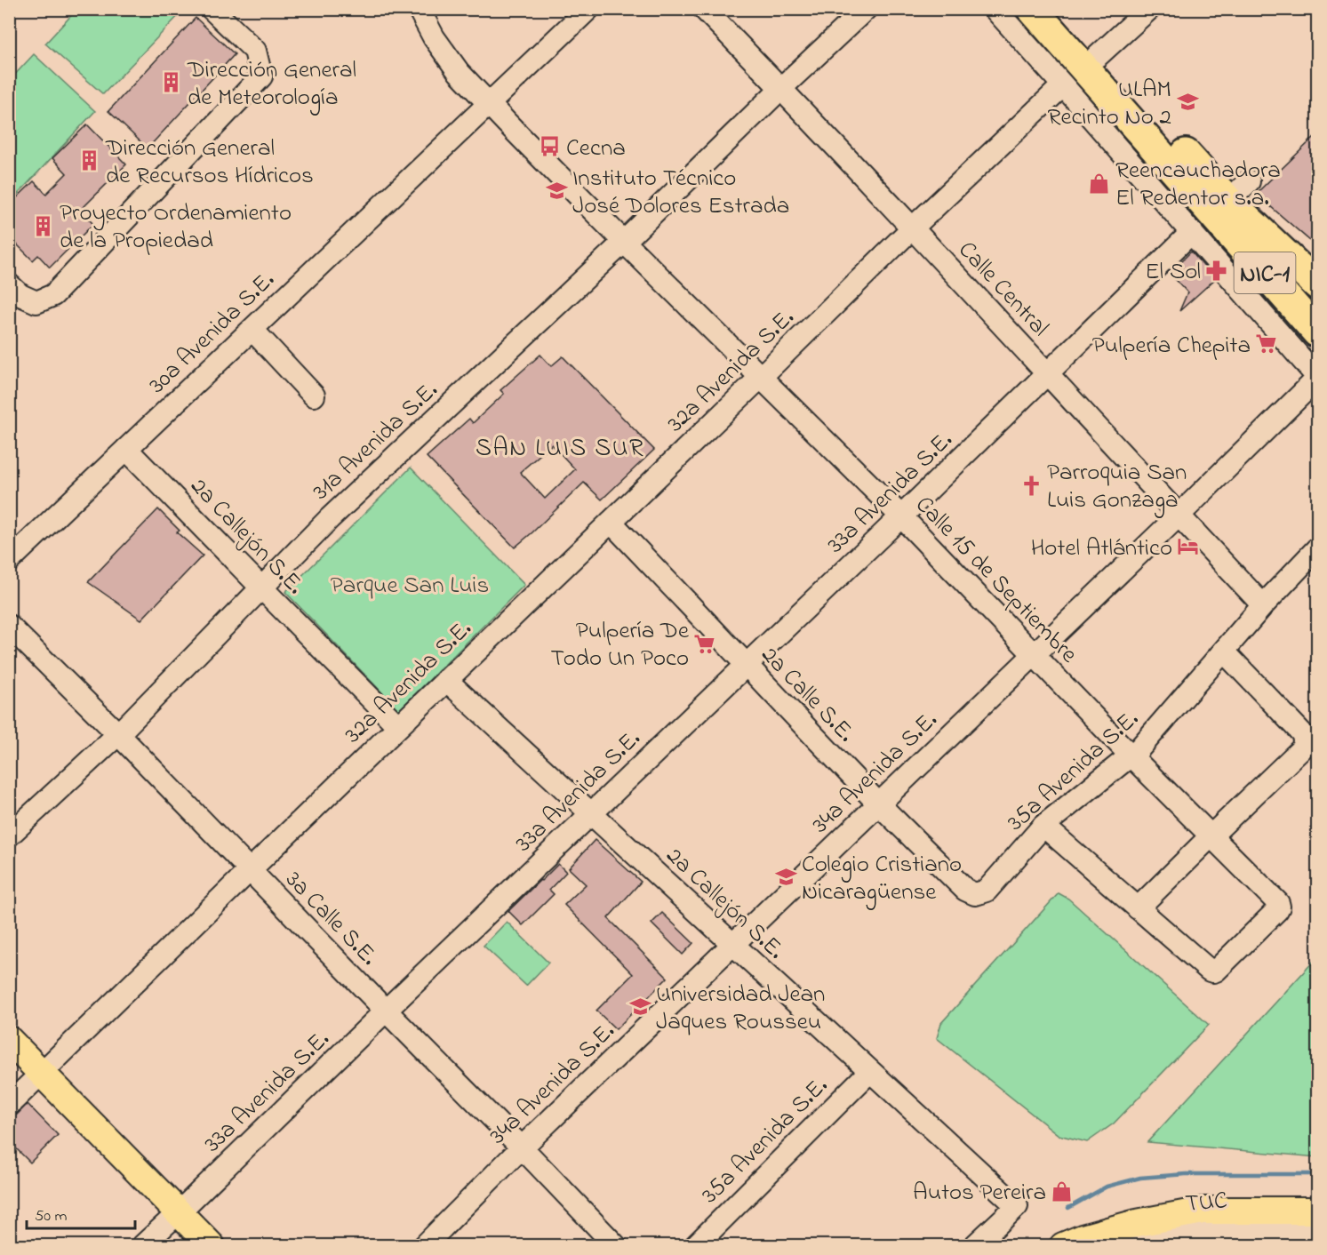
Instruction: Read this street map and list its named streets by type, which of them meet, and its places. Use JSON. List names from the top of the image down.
{
  "streets": {
    "highway": ["NIC-1"],
    "street": [
      "Calle Central",
      "30a Avenida S.E.",
      "32a Avenida S.E.",
      "31a Avenida S.E.",
      "33a Avenida S.E.",
      "2a Callejón S.E.",
      "Calle 15 de Septiembre",
      "2a Calle S.E.",
      "35a Avenida S.E.",
      "34a Avenida S.E.",
      "3a Calle S.E.",
      "TUC"
    ]
  },
  "crossings": [
    ["Calle Central", "32a Avenida S.E."],
    ["Calle Central", "31a Avenida S.E."],
    ["Calle Central", "33a Avenida S.E."],
    ["Calle Central", "35a Avenida S.E."],
    ["Calle Central", "34a Avenida S.E."],
    ["30a Avenida S.E.", "2a Callejón S.E."],
    ["30a Avenida S.E.", "Calle 15 de Septiembre"],
    ["32a Avenida S.E.", "2a Callejón S.E."],
    ["32a Avenida S.E.", "Calle 15 de Septiembre"],
    ["32a Avenida S.E.", "2a Calle S.E."],
    ["32a Avenida S.E.", "3a Calle S.E."],
    ["31a Avenida S.E.", "2a Callejón S.E."],
    ["31a Avenida S.E.", "Calle 15 de Septiembre"],
    ["31a Avenida S.E.", "3a Calle S.E."],
    ["33a Avenida S.E.", "2a Callejón S.E."],
    ["33a Avenida S.E.", "Calle 15 de Septiembre"],
    ["33a Avenida S.E.", "2a Calle S.E."],
    ["33a Avenida S.E.", "3a Calle S.E."],
    ["2a Callejón S.E.", "35a Avenida S.E."],
    ["2a Callejón S.E.", "34a Avenida S.E."],
    ["Calle 15 de Septiembre", "35a Avenida S.E."],
    ["Calle 15 de Septiembre", "34a Avenida S.E."],
    ["2a Calle S.E.", "35a Avenida S.E."],
    ["2a Calle S.E.", "34a Avenida S.E."],
    ["34a Avenida S.E.", "3a Calle S.E."]
  ],
  "districts": ["SAN LUIS SUR"],
  "parks": ["Parque San Luis"],
  "places": {
    "building": ["Dirección General de Meteorología", "Dirección General de Recursos Hídricos", "Proyecto Ordenamiento de la Propiedad"],
    "school or university": [
      "ULAM Recinto No 2",
      "Instituto Técnico José Dolores Estrada",
      "Colegio Cristiano Nicaragüense",
      "Universidad Jean Jaques Rousseu"
    ],
    "bus stop": ["Cecna"],
    "shop": ["Reencauchadora El Redentor s.a.", "Autos Pereira"],
    "pharmacy": ["El Sol"],
    "supermarket": ["Pulpería Chepita", "Pulpería De Todo Un Poco"],
    "church": ["Parroquia San Luis Gonzaga"],
    "hotel": ["Hotel Atlántico"]
  },
  "scale_bar": "50 m"
}
